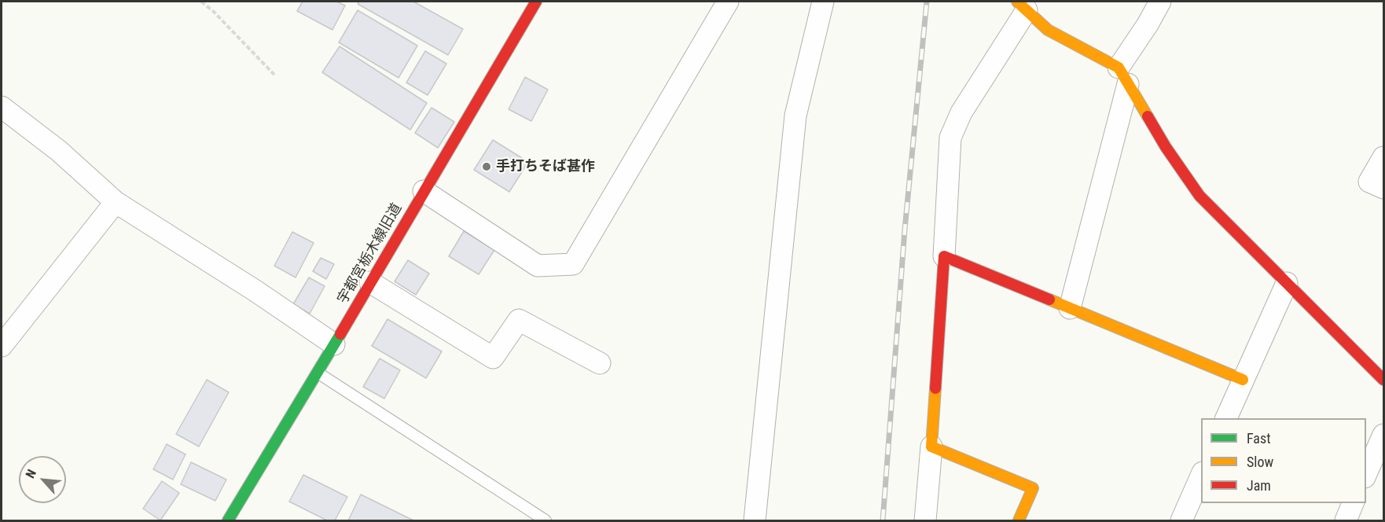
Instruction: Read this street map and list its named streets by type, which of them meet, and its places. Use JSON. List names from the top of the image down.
{
  "streets": {
    "street": ["宇都宮栃木線旧道"]
  },
  "places": ["手打ちそば甚作"],
  "legend": ["Fast", "Slow", "Jam"],
  "north": "top left"
}
